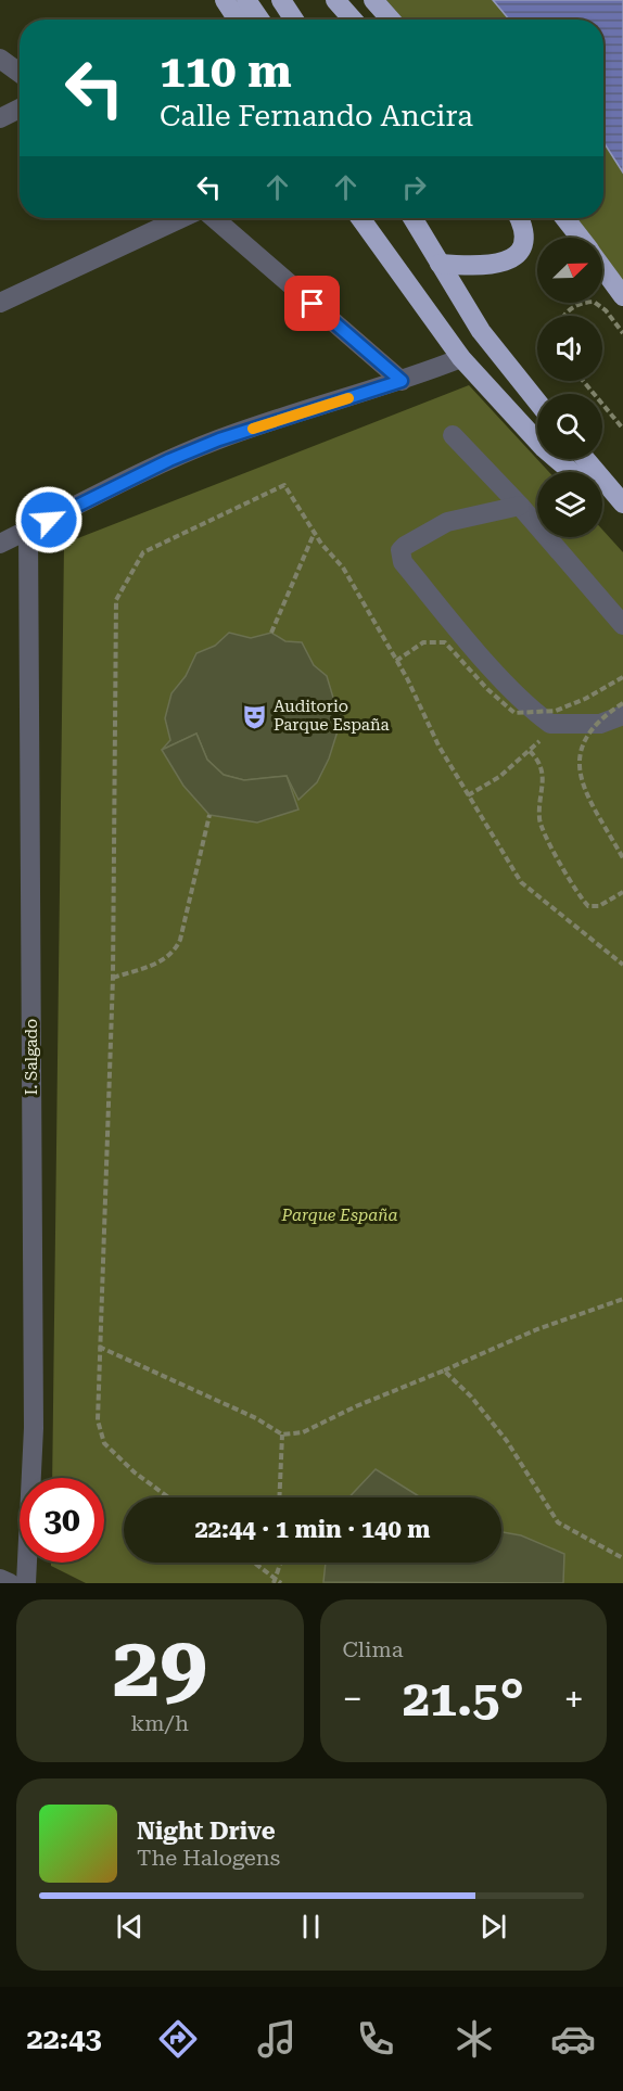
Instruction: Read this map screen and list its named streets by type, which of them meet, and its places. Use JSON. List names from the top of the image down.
{
  "streets": {
    "street": ["I. Salgado"]
  },
  "parks": ["Parque España"],
  "places": {
    "theatre": ["Auditorio Parque España"]
  },
  "north": "top right",
  "page": {
    "turn": ["110 m", "Calle Fernando Ancira"],
    "limit": "30",
    "trip": "22:44 · 1 min · 140 m",
    "tile": [
      ["29", "km/h"],
      "Clima"
    ],
    "heat": ["−", "21.5°", "+"],
    "song": ["Night Drive", "The Halogens"],
    "tabs": "22:43"
  }
}
